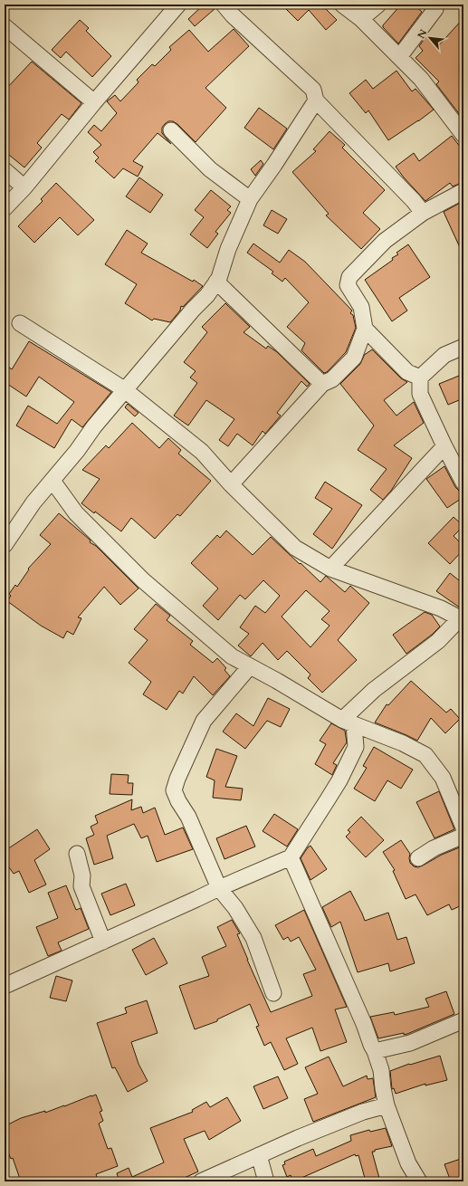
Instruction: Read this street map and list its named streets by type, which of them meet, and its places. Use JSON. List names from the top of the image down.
{
  "north": "top left"
}
